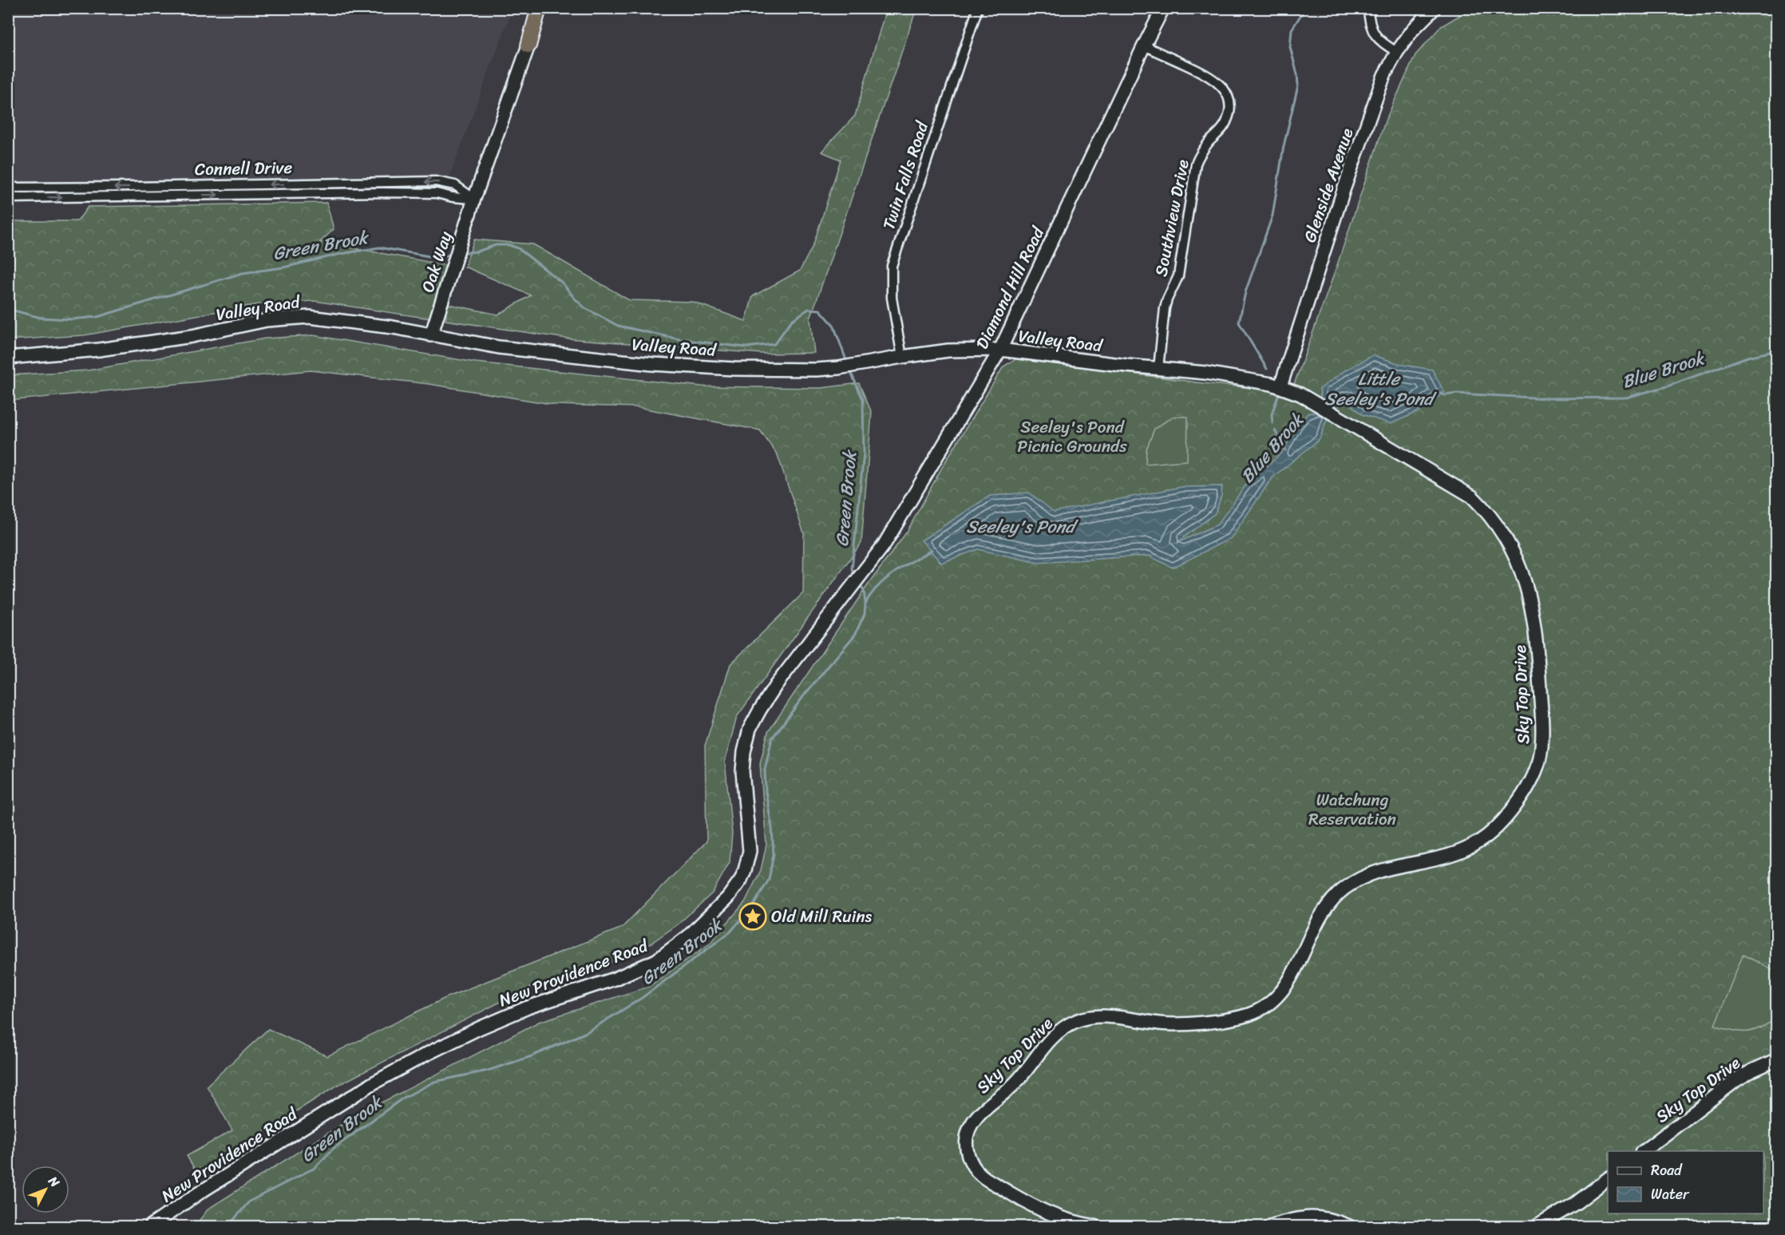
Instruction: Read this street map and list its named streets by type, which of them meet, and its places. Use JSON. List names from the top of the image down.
{
  "streets": {
    "main road": [
      "Glenside Avenue",
      "Oak Way",
      "Diamond Hill Road",
      "Valley Road",
      "Sky Top Drive",
      "New Providence Road"
    ],
    "street": ["Connell Drive", "Twin Falls Road", "Southview Drive"]
  },
  "crossings": [
    ["Connell Drive", "Oak Way"],
    ["Twin Falls Road", "Valley Road"],
    ["Glenside Avenue", "Valley Road"],
    ["Southview Drive", "Diamond Hill Road"],
    ["Southview Drive", "Valley Road"],
    ["Oak Way", "Valley Road"],
    ["Diamond Hill Road", "Valley Road"],
    ["Diamond Hill Road", "New Providence Road"],
    ["Valley Road", "Sky Top Drive"]
  ],
  "water": [
    "Green Brook",
    "Blue Brook",
    "Little Seeley's Pond",
    "Seeley's Pond"
  ],
  "parks": ["Seeley's Pond Picnic Grounds", "Watchung Reservation"],
  "places": {
    "place": ["Old Mill Ruins"]
  },
  "legend": ["Road", "Water"],
  "north": "top right"
}
